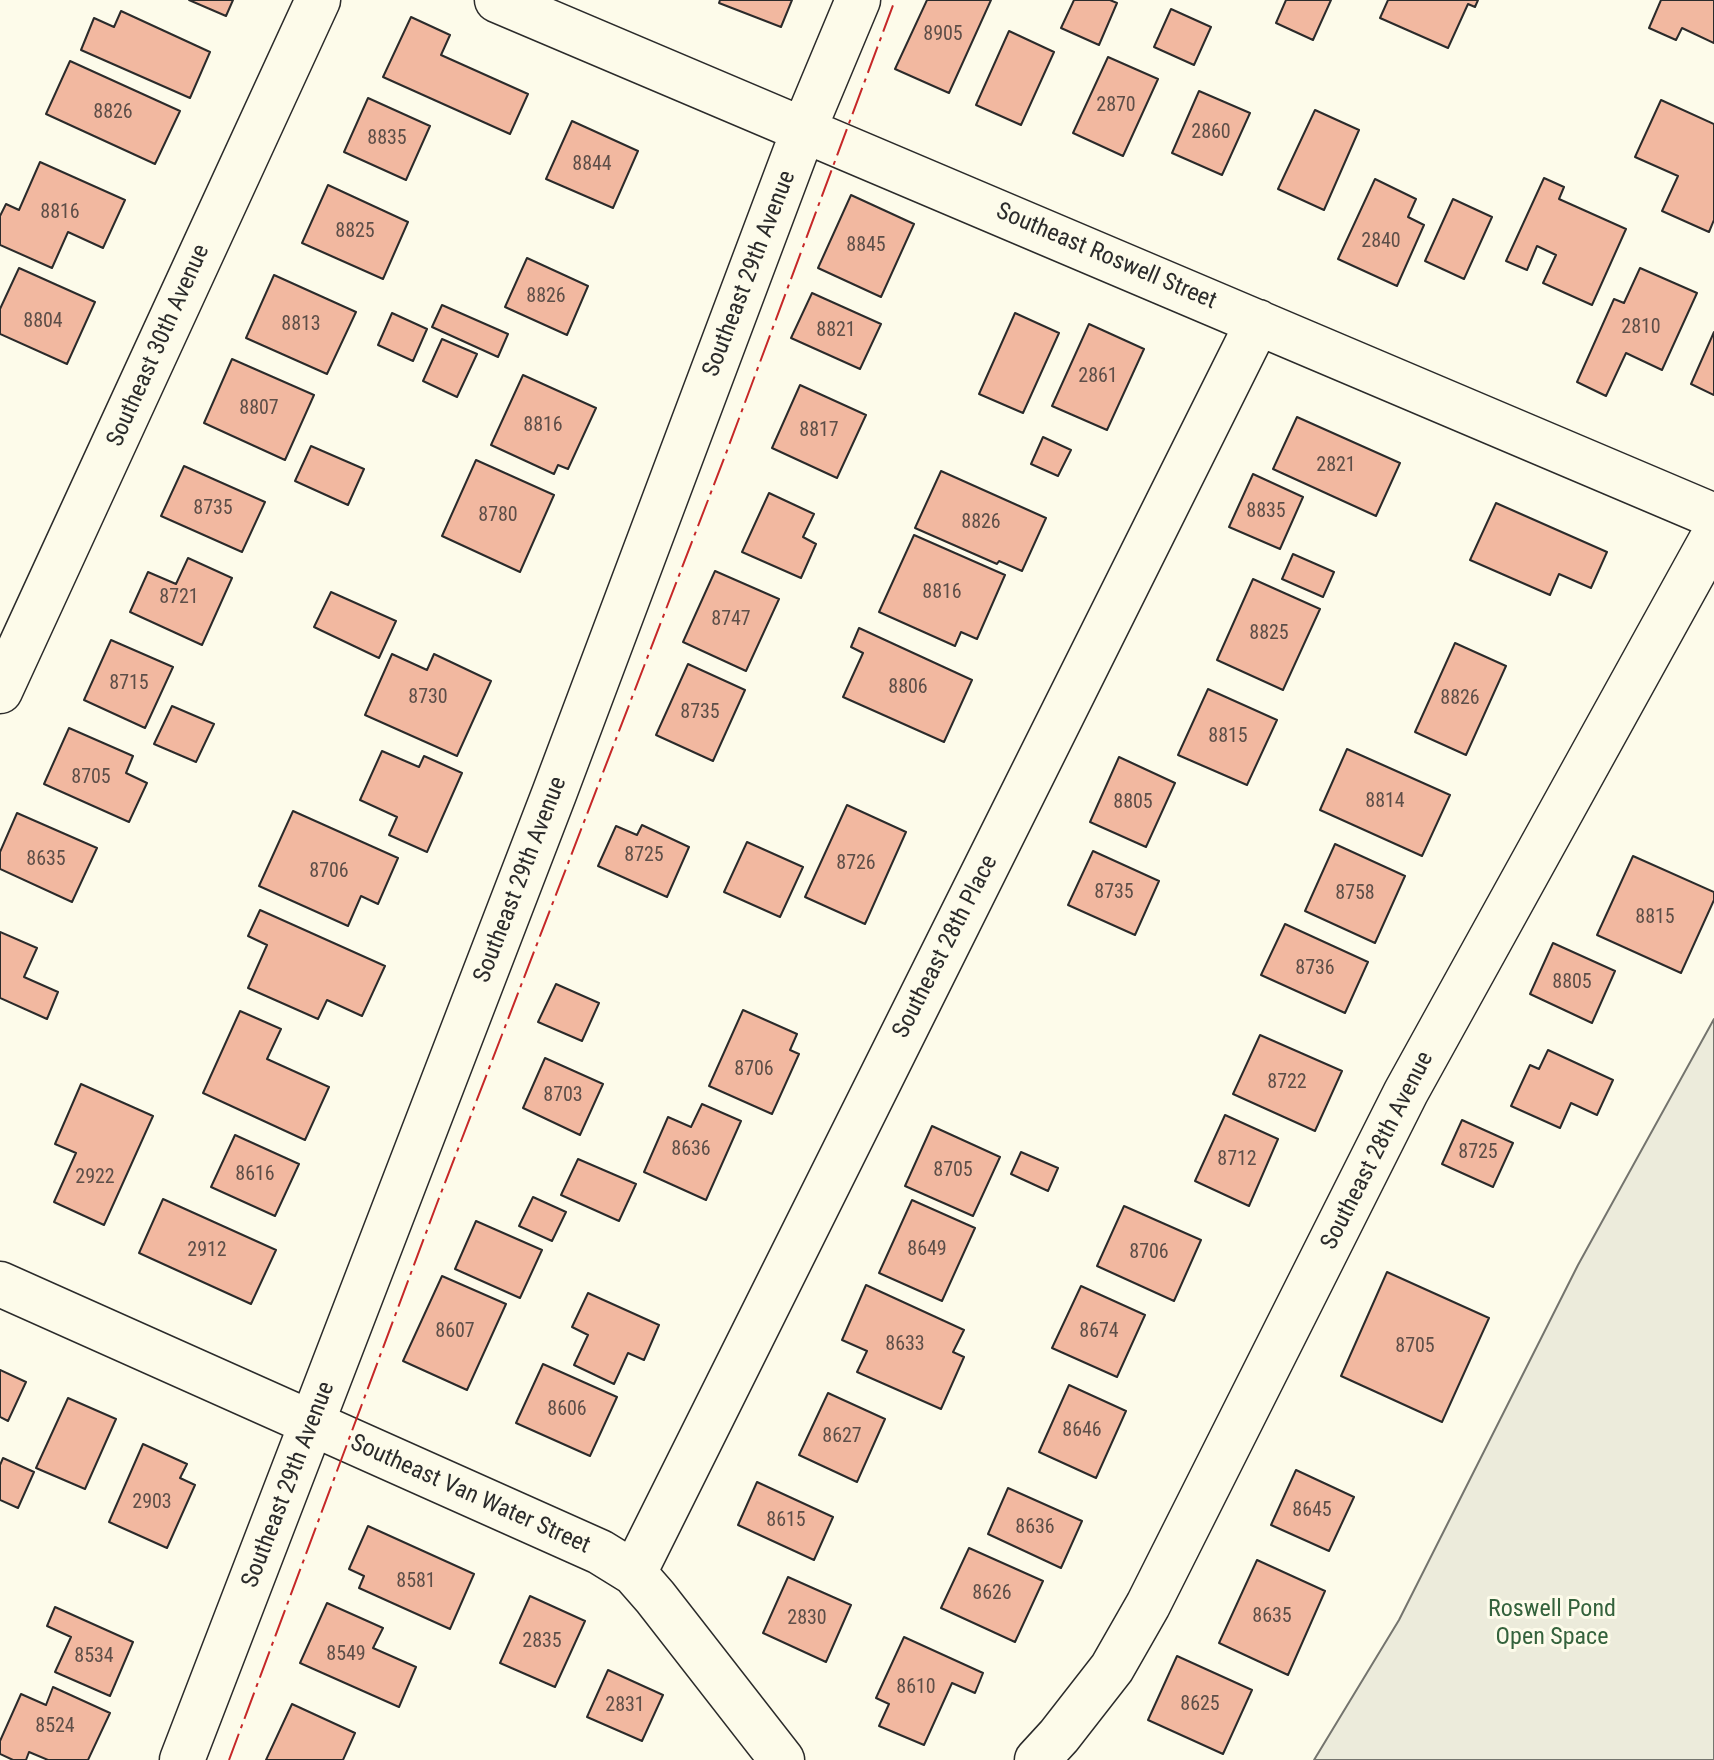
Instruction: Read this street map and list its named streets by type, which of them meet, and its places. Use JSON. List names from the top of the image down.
{
  "streets": {
    "street": [
      "Southeast Roswell Street",
      "Southeast 29th Avenue",
      "Southeast 30th Avenue",
      "Southeast 28th Place",
      "Southeast 28th Avenue",
      "Southeast Van Water Street"
    ]
  },
  "crossings": [
    ["Southeast Roswell Street", "Southeast 29th Avenue"],
    ["Southeast Roswell Street", "Southeast 28th Place"],
    ["Southeast 29th Avenue", "Southeast Van Water Street"],
    ["Southeast 28th Place", "Southeast Van Water Street"]
  ],
  "parks": ["Roswell Pond Open Space"],
  "house_numbers": [
    "8905",
    "2870",
    "8826",
    "2860",
    "8835",
    "8844",
    "8816",
    "8825",
    "2840",
    "8845",
    "8826",
    "8804",
    "8813",
    "2810",
    "8821",
    "2861",
    "8807",
    "8816",
    "8817",
    "2821",
    "8735",
    "8835",
    "8780",
    "8826",
    "8816",
    "8721",
    "8747",
    "8825",
    "8715",
    "8806",
    "8730",
    "8826",
    "8735",
    "8815",
    "8705",
    "8814",
    "8805",
    "8725",
    "8635",
    "8726",
    "8706",
    "8735",
    "8758",
    "8815",
    "8736",
    "8805",
    "8706",
    "8722",
    "8703",
    "8636",
    "8725",
    "8712",
    "8705",
    "8616",
    "2922",
    "8649",
    "2912",
    "8706",
    "8607",
    "8674",
    "8633",
    "8705",
    "8606",
    "8646",
    "8627",
    "2903",
    "8645",
    "8615",
    "8636",
    "8581",
    "8626",
    "8635",
    "2830",
    "2835",
    "8549",
    "8534",
    "8610",
    "8625",
    "2831",
    "8524"
  ]
}
